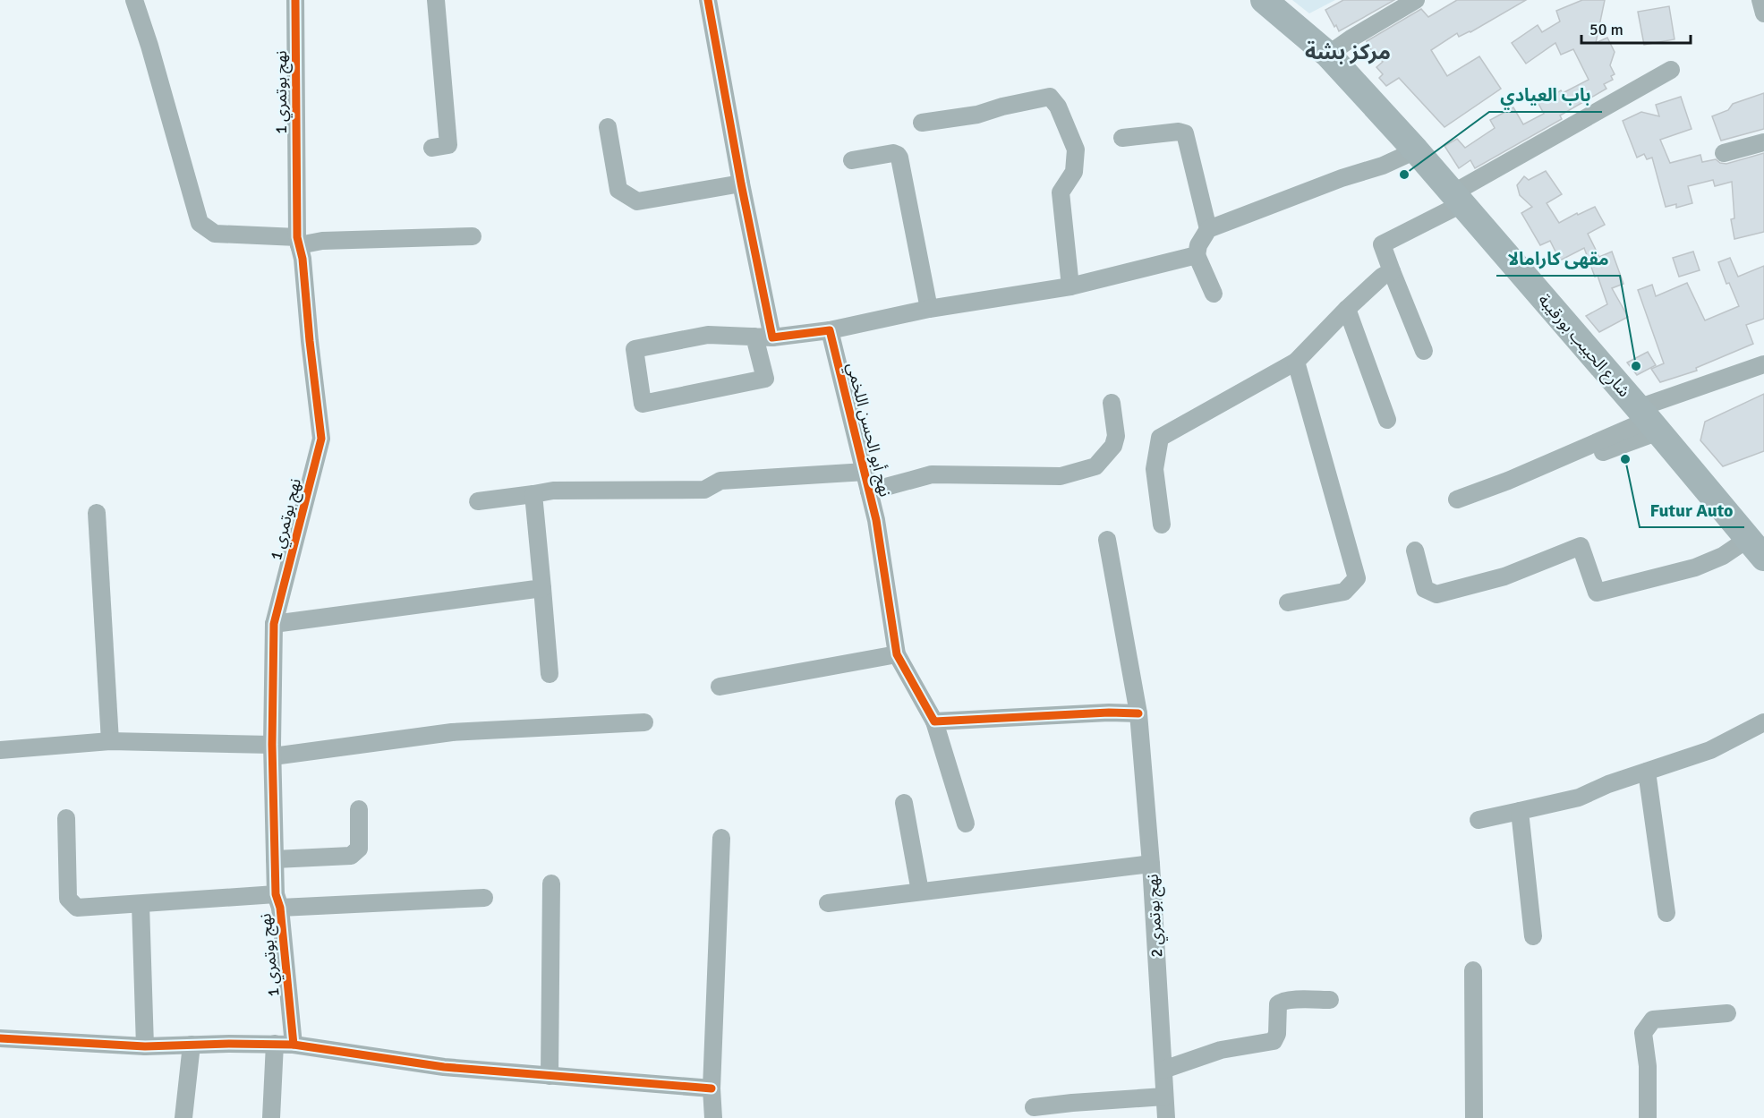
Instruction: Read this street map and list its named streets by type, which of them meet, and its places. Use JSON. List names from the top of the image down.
{
  "streets": {
    "main road": ["شارع الحبيب بورقيبة"],
    "street": ["نهج بوتمري 1", "نهج أبو الحسن اللخمي", "نهج بوتمري 2"]
  },
  "districts": ["مركز بشة"],
  "places": ["باب العيادي", "مقهى كارامالا", "Futur Auto"],
  "scale_bar": "50 m"
}
